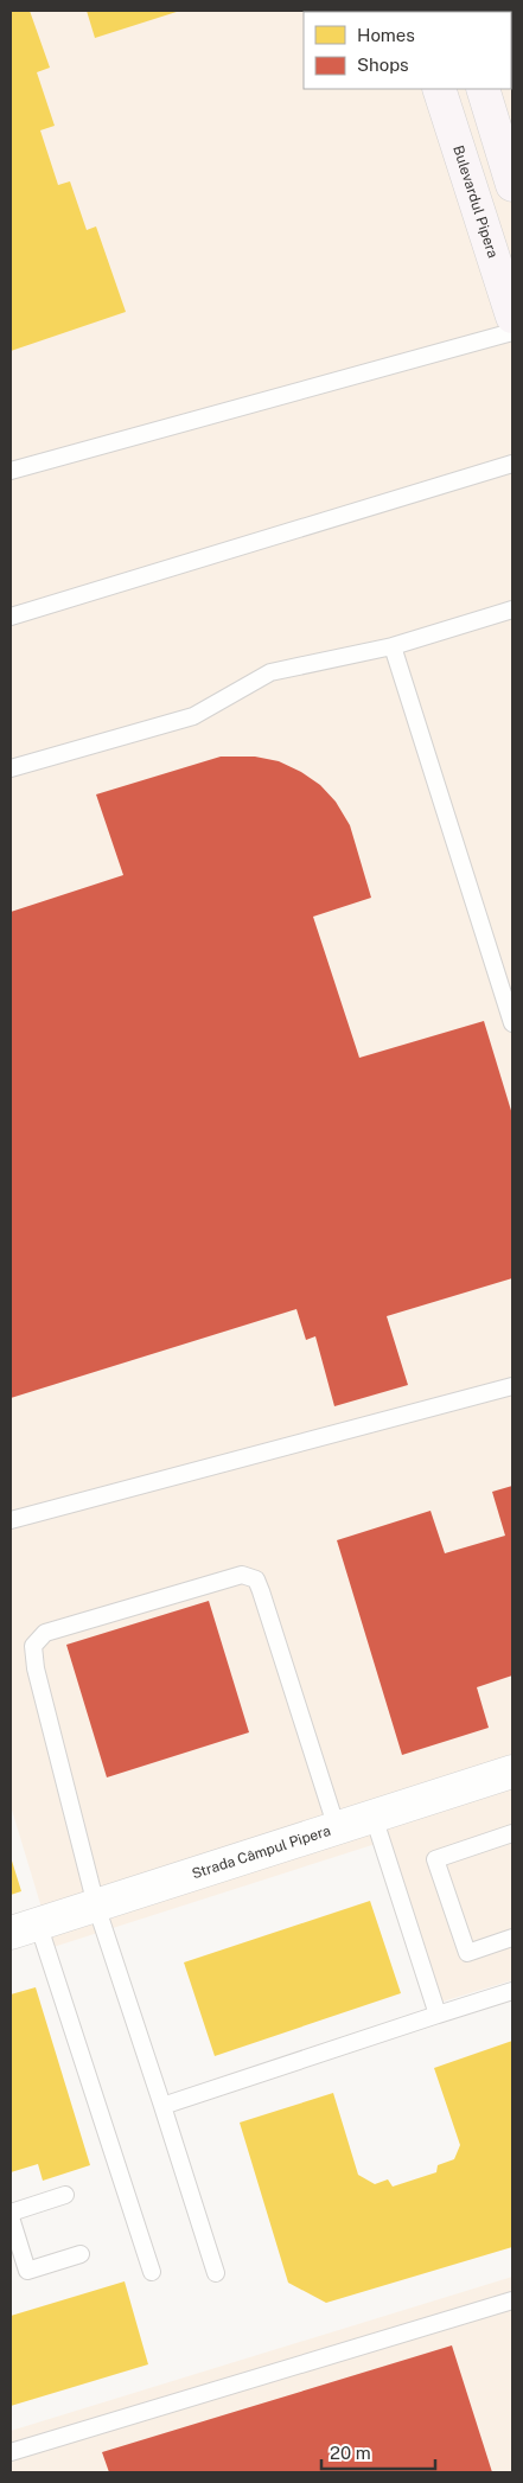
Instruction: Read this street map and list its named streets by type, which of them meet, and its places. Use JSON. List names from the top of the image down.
{
  "streets": {
    "main road": ["Bulevardul Pipera"],
    "street": ["Strada Câmpul Pipera"]
  },
  "legend": ["Homes", "Shops"],
  "scale_bar": "20 m"
}
